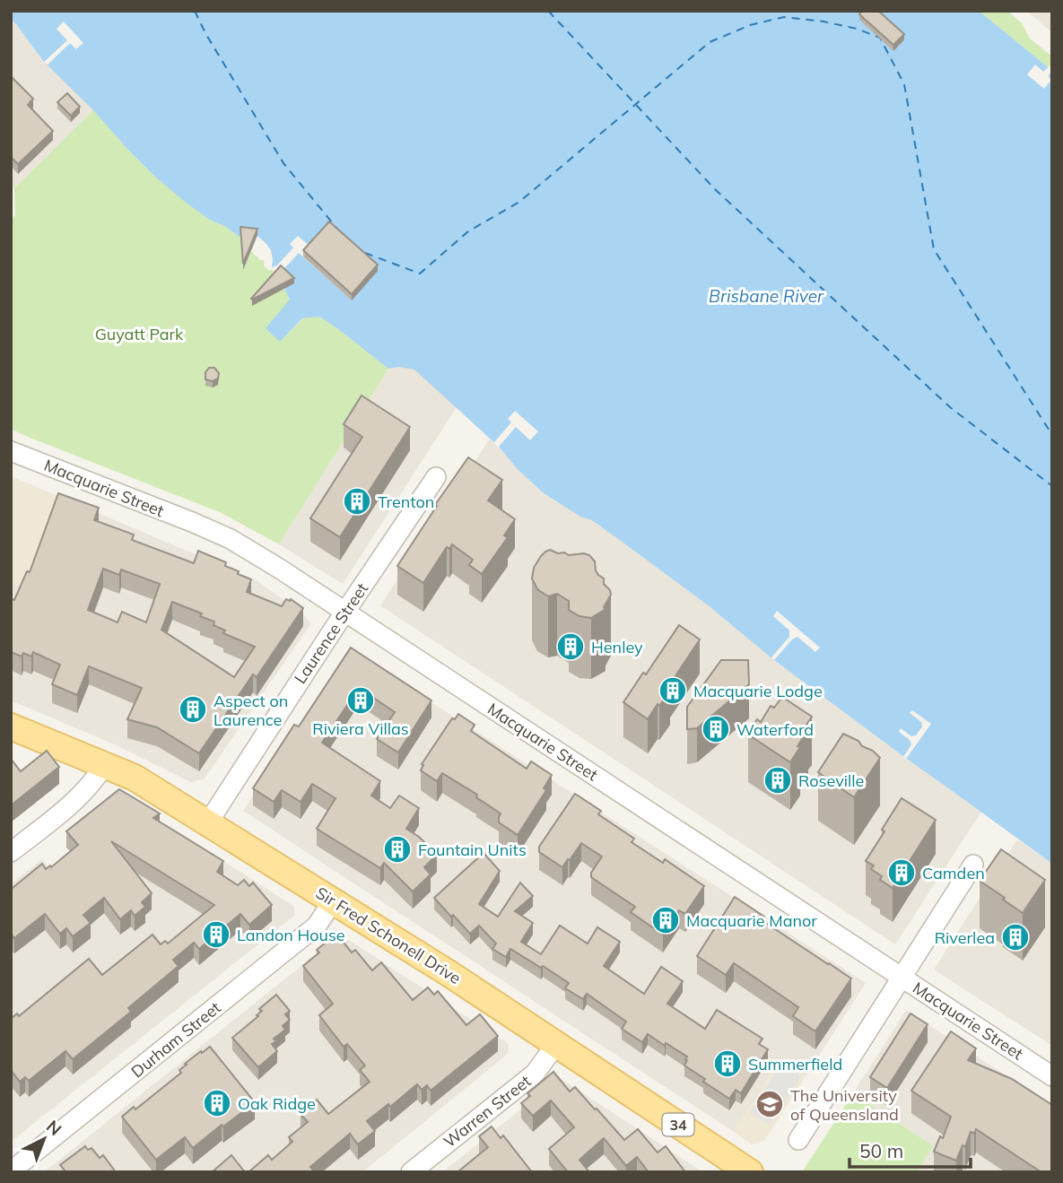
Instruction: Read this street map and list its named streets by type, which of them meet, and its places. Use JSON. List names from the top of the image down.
{
  "streets": {
    "main road": ["Sir Fred Schonell Drive", "34"],
    "street": [
      "Macquarie Street",
      "Laurence Street",
      "Durham Street",
      "Warren Street"
    ]
  },
  "crossings": [
    ["Macquarie Street", "Laurence Street"],
    ["Laurence Street", "Sir Fred Schonell Drive"],
    ["Sir Fred Schonell Drive", "Durham Street"],
    ["Sir Fred Schonell Drive", "Warren Street"]
  ],
  "water": ["Brisbane River"],
  "parks": ["Guyatt Park"],
  "places": {
    "building": [
      "Trenton",
      "Henley",
      "Macquarie Lodge",
      "Riviera Villas",
      "Aspect on Laurence",
      "Waterford",
      "Roseville",
      "Fountain Units",
      "Camden",
      "Macquarie Manor",
      "Landon House",
      "Riverlea",
      "Summerfield",
      "Oak Ridge"
    ],
    "school or university": ["The University of Queensland"]
  },
  "scale_bar": "50 m",
  "north": "top right"
}
